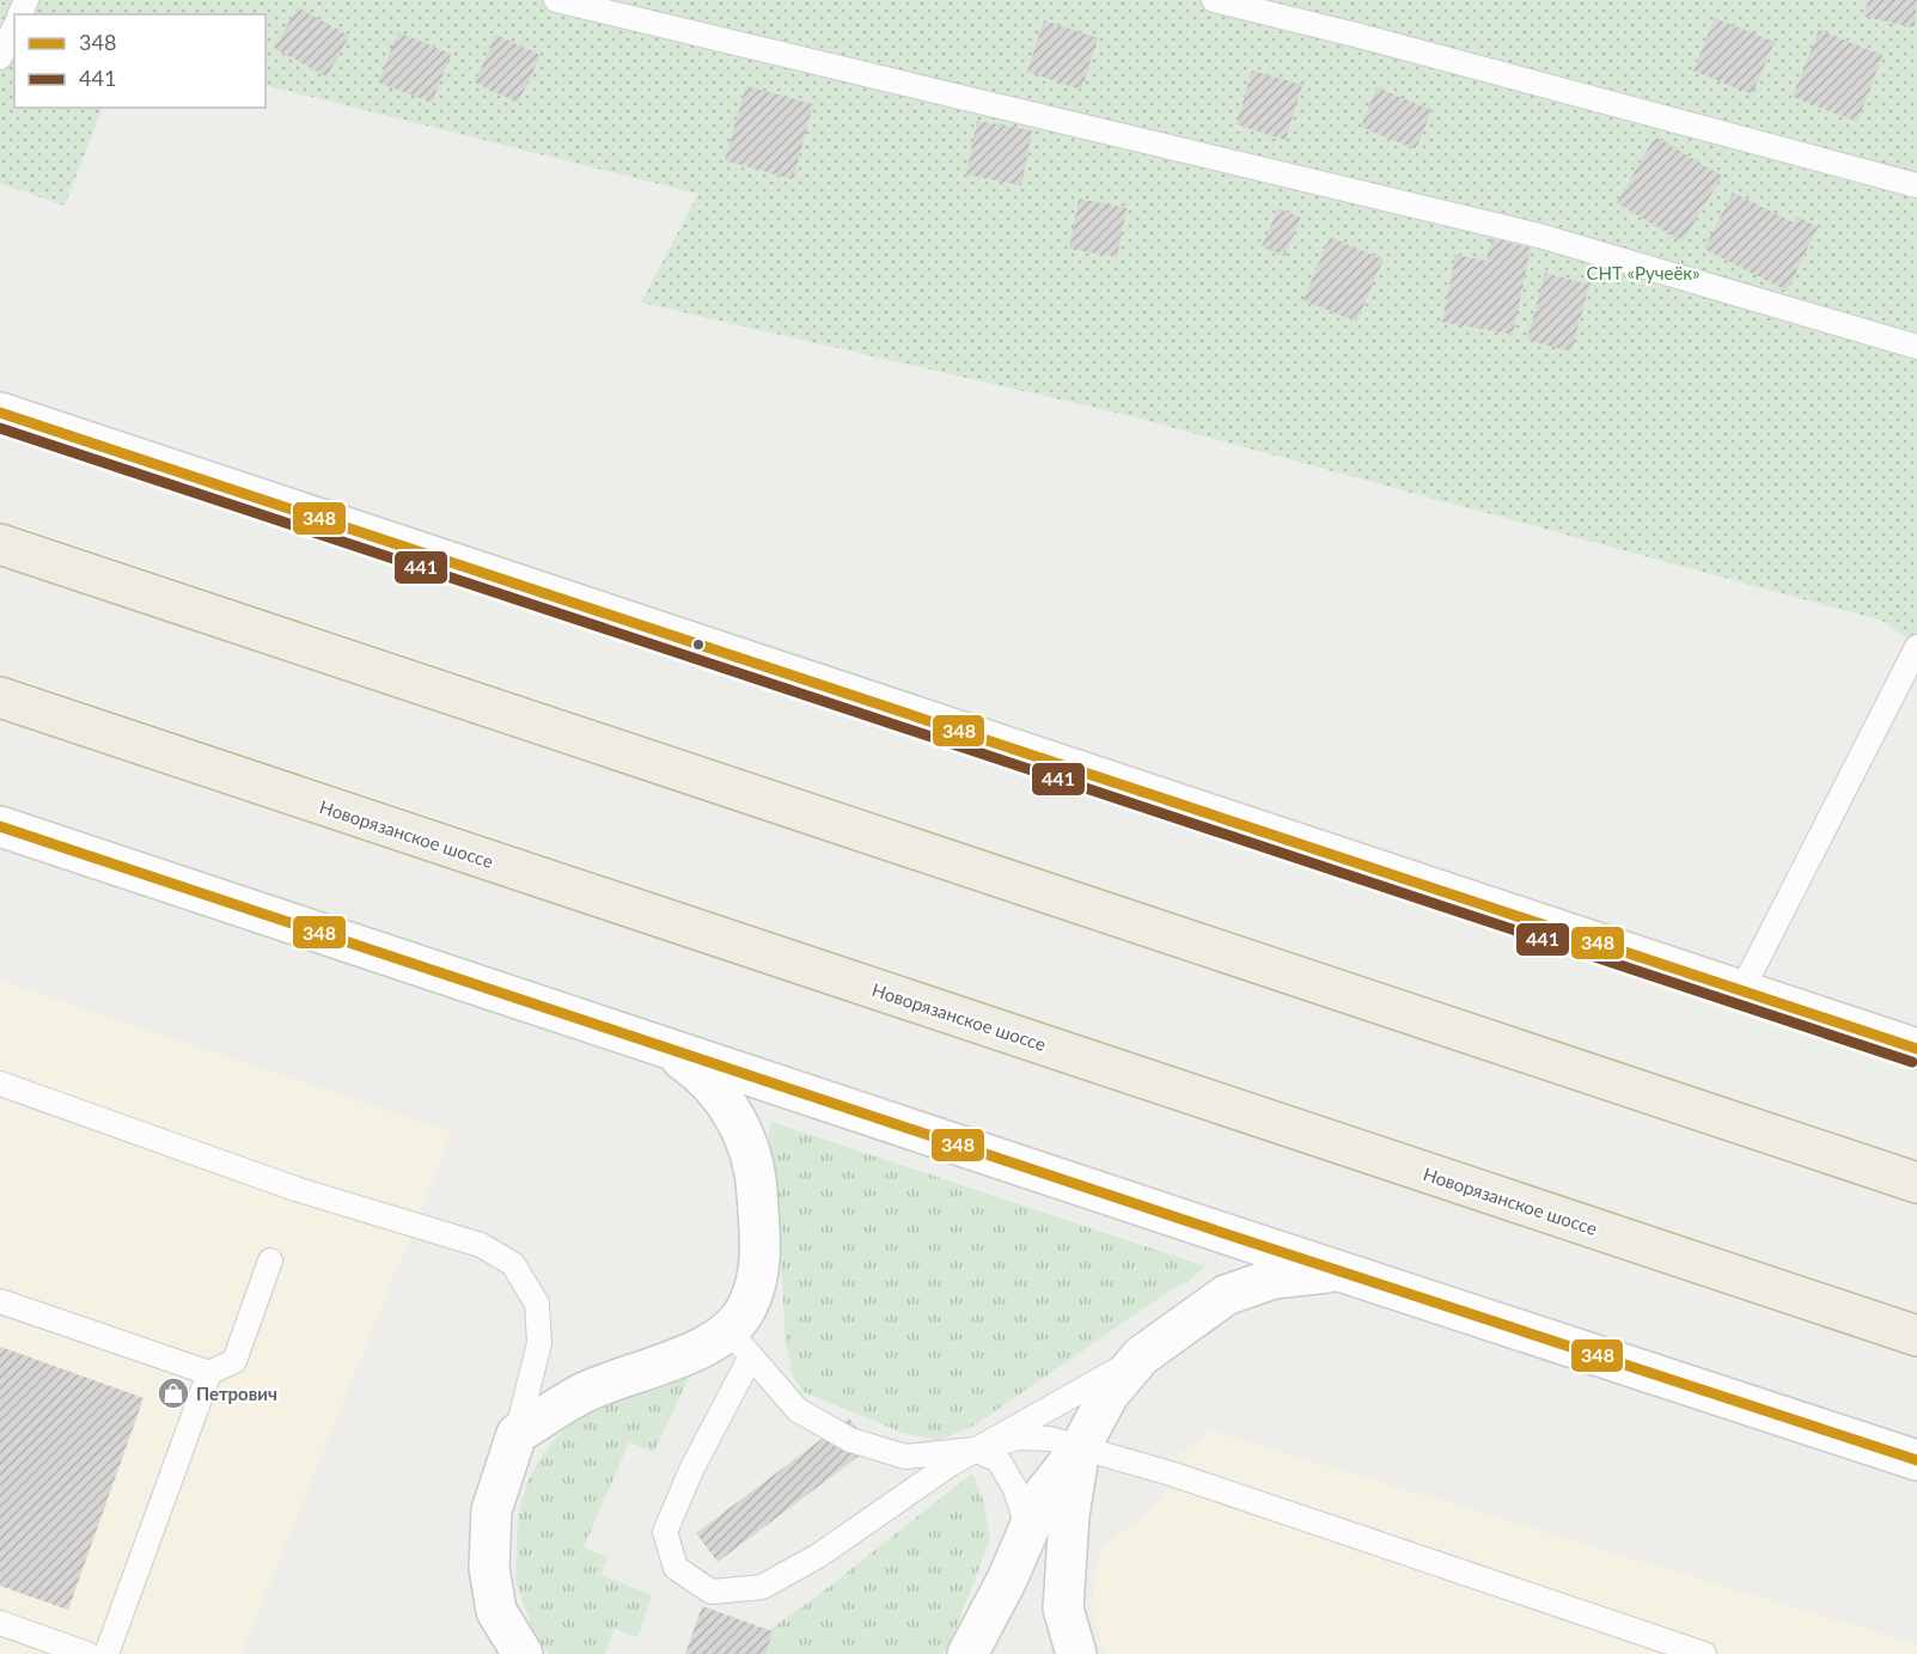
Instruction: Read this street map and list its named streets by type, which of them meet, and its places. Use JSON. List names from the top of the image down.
{
  "streets": {
    "highway": ["Новорязанское шоссе"]
  },
  "parks": ["СНТ «Ручеёк»"],
  "places": {
    "shop": ["Петрович"]
  },
  "lines": ["transit line 348", "transit line 441"],
  "legend": ["348", "441"]
}
